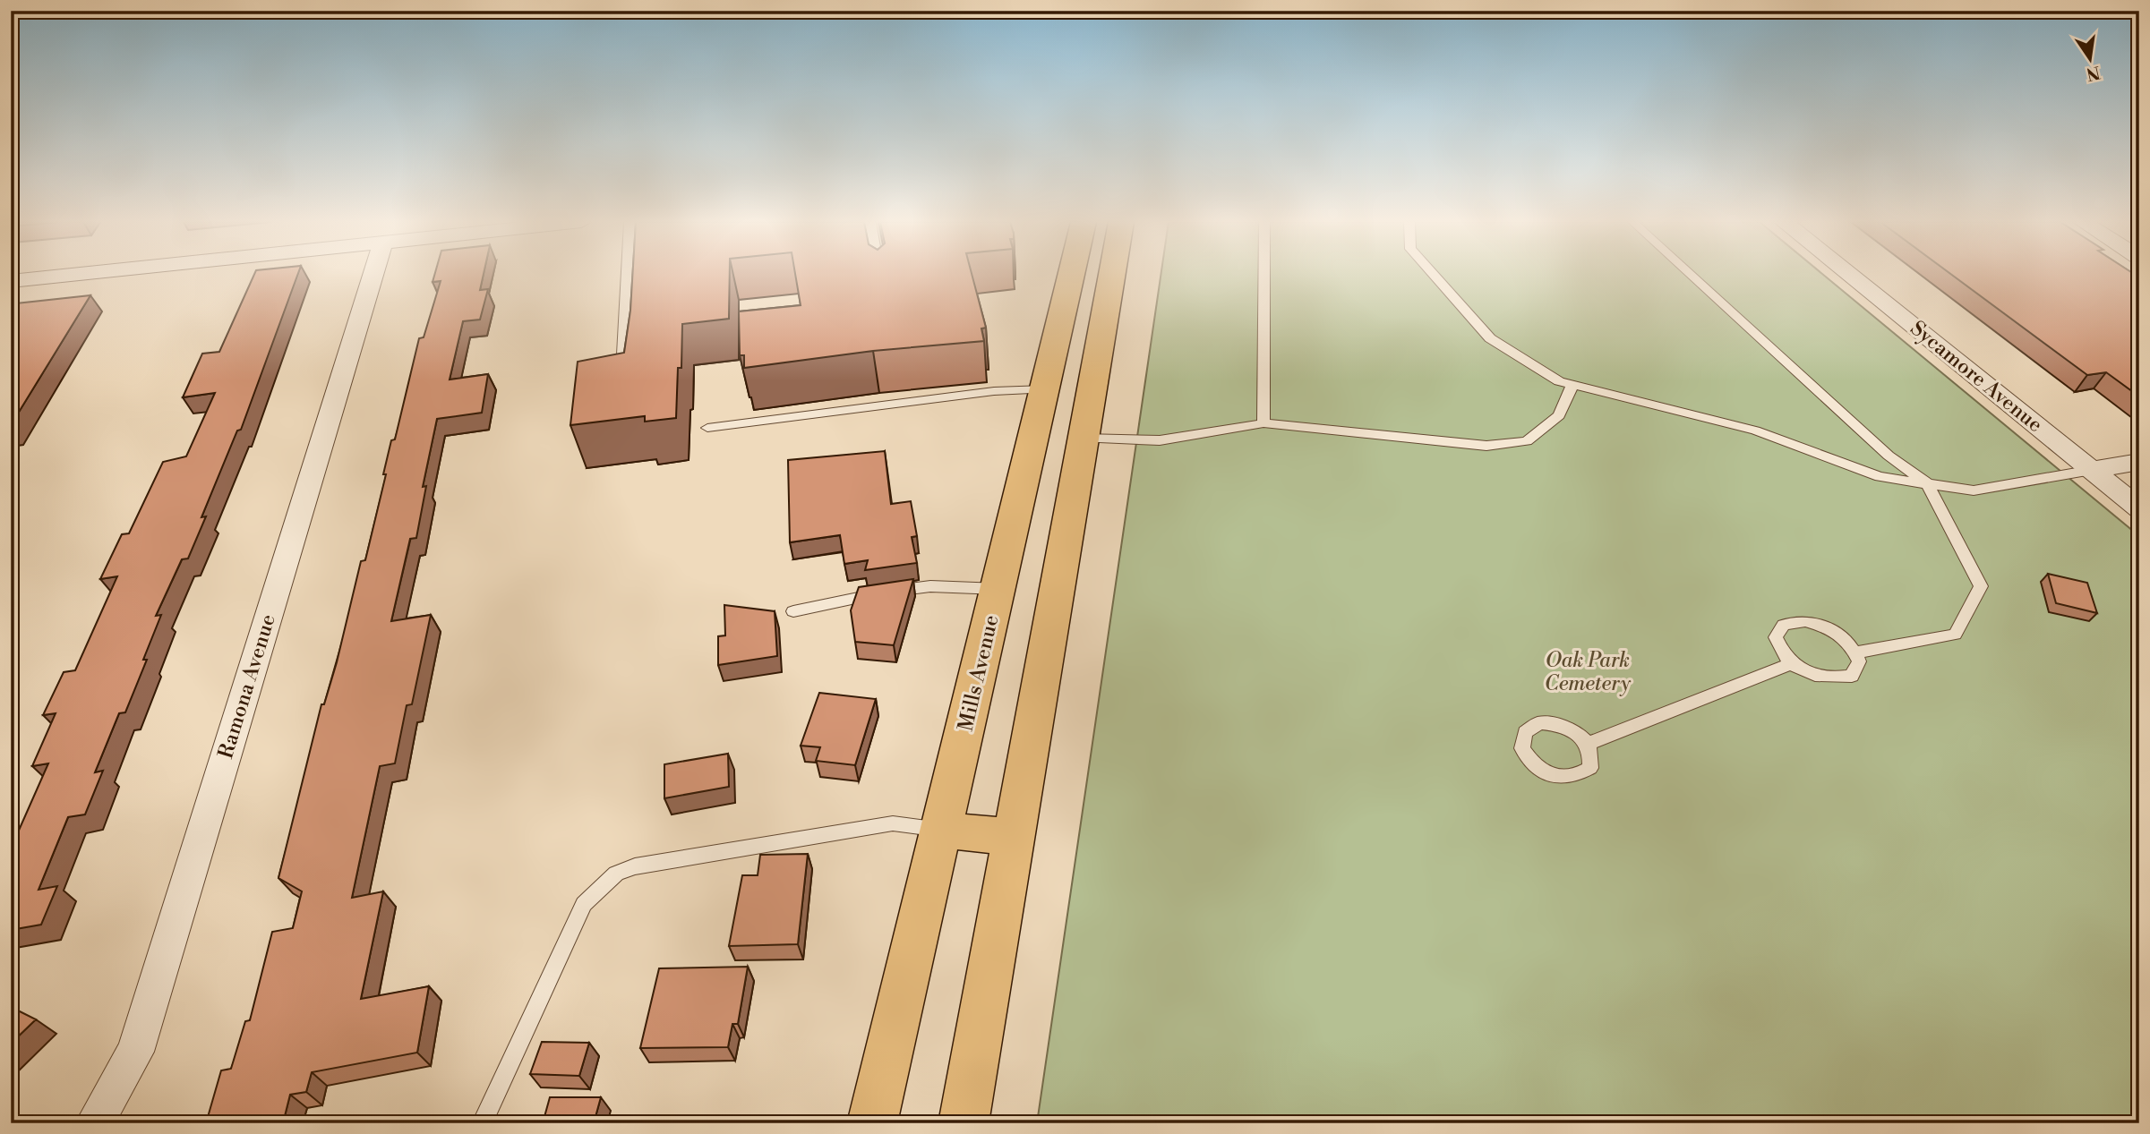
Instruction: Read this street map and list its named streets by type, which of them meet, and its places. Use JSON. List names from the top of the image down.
{
  "streets": {
    "main road": ["Mills Avenue"],
    "street": ["Sycamore Avenue", "Ramona Avenue"]
  },
  "parks": ["Oak Park Cemetery"],
  "north": "bottom"
}
